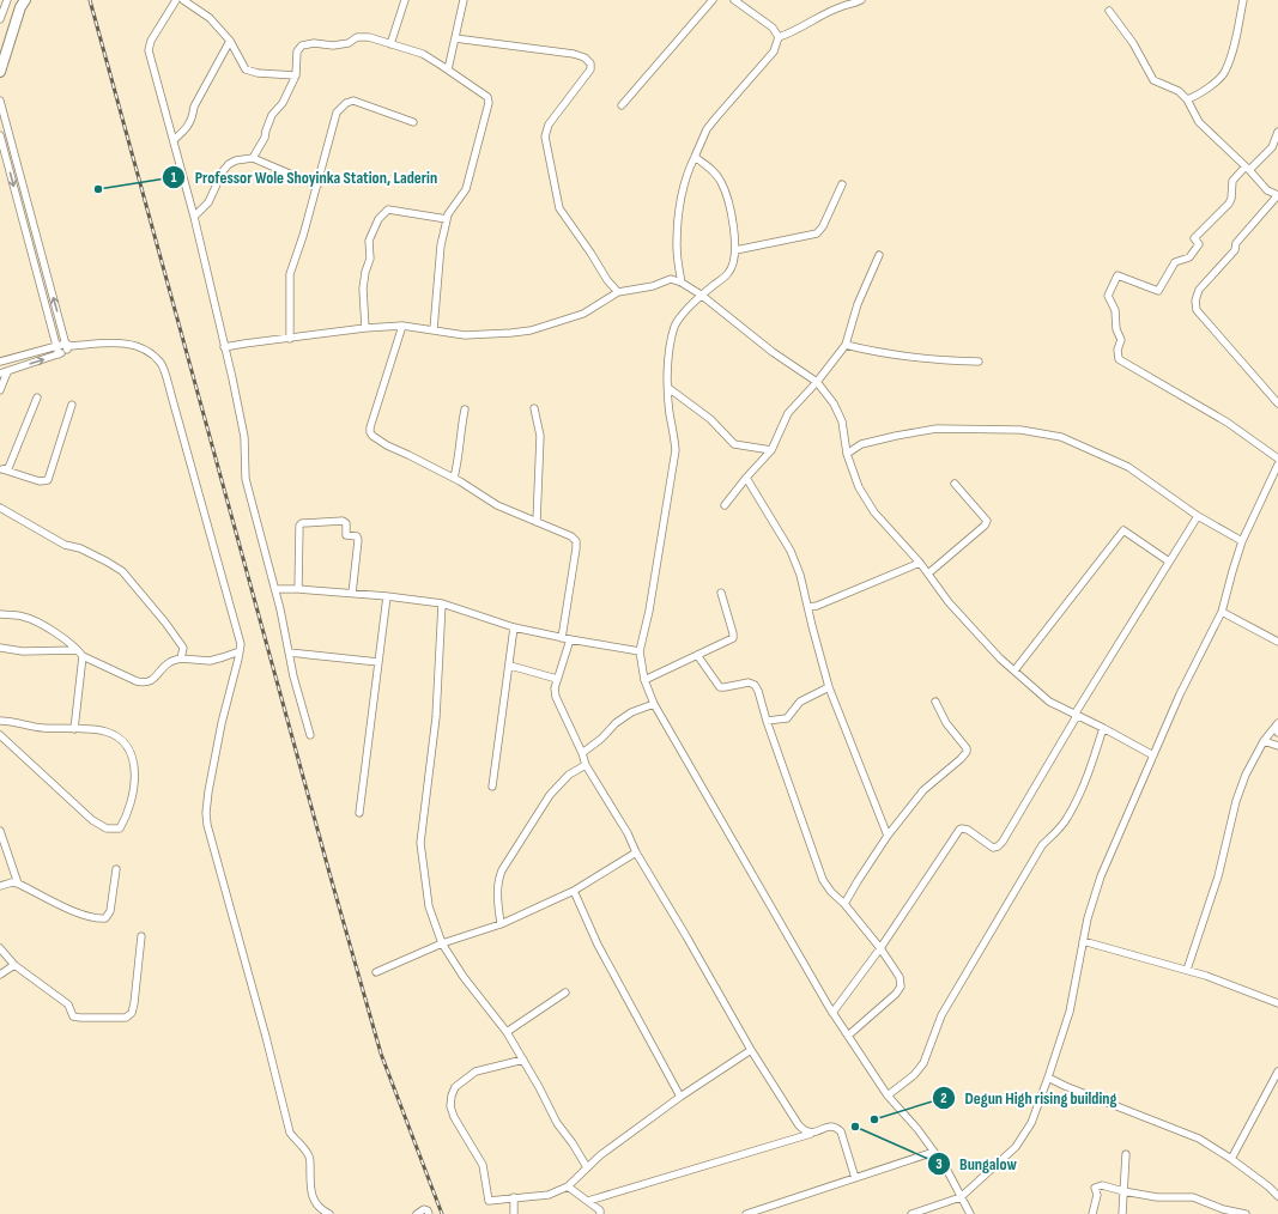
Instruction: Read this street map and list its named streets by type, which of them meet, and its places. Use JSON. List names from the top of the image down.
{
  "places": ["Professor Wole Shoyinka Station, Laderin", "Degun High rising building", "Bungalow"]
}
